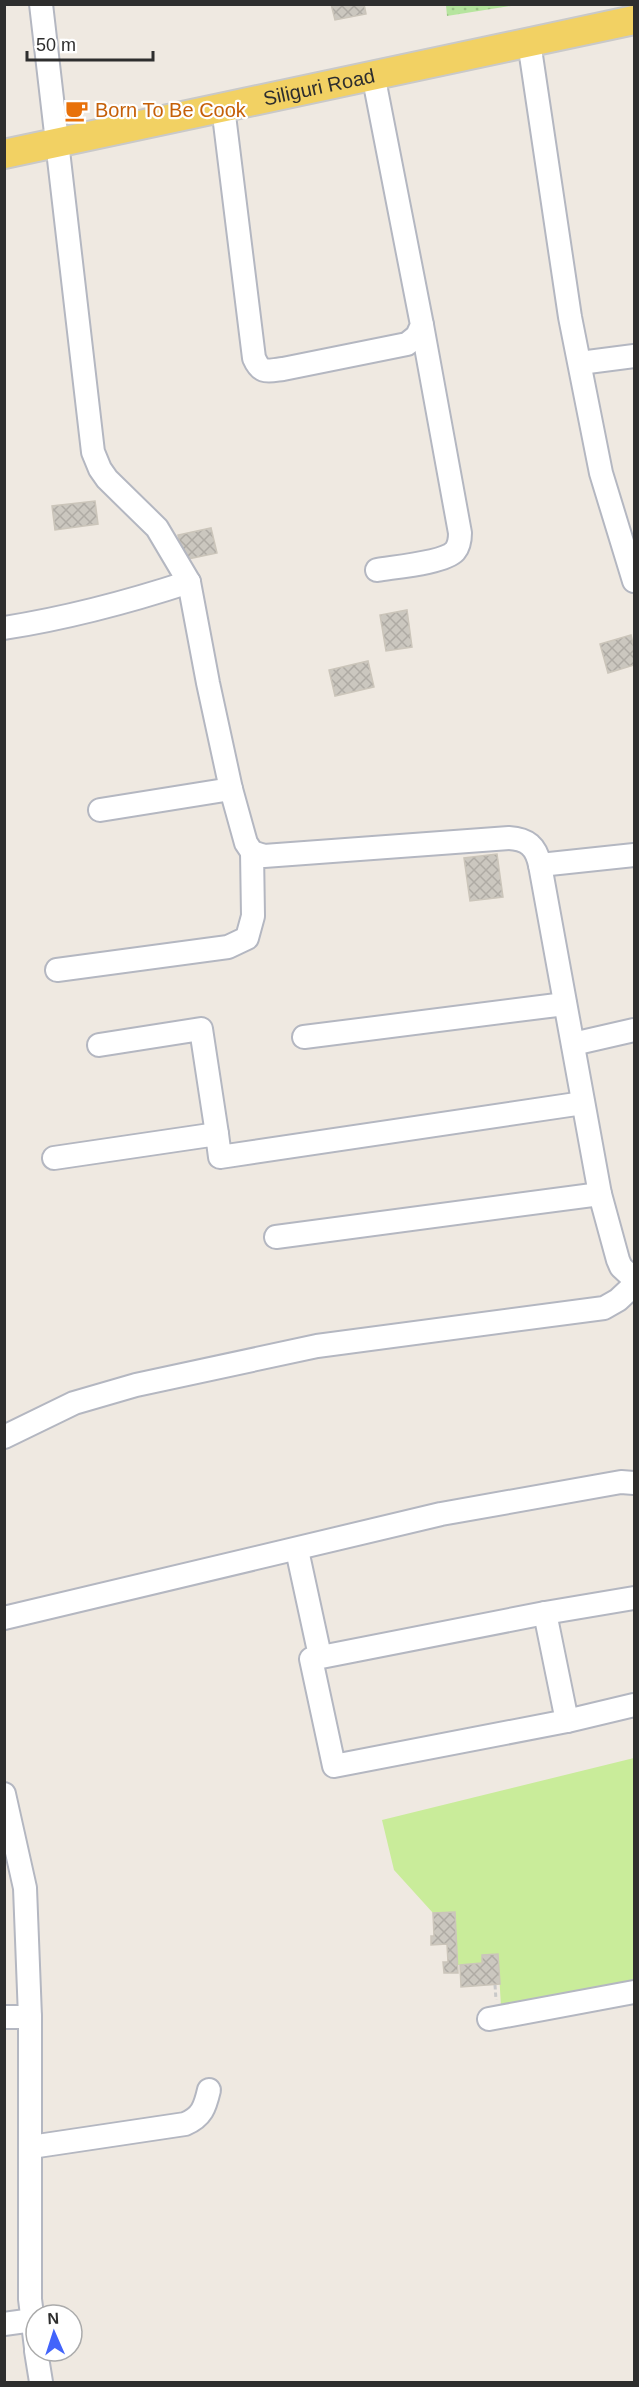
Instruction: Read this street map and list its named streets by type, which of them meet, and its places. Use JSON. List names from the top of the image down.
{
  "streets": {
    "main road": ["Siliguri Road"]
  },
  "places": {
    "cafe": ["Born To Be Cook"]
  },
  "scale_bar": "50 m",
  "north": "top"
}
